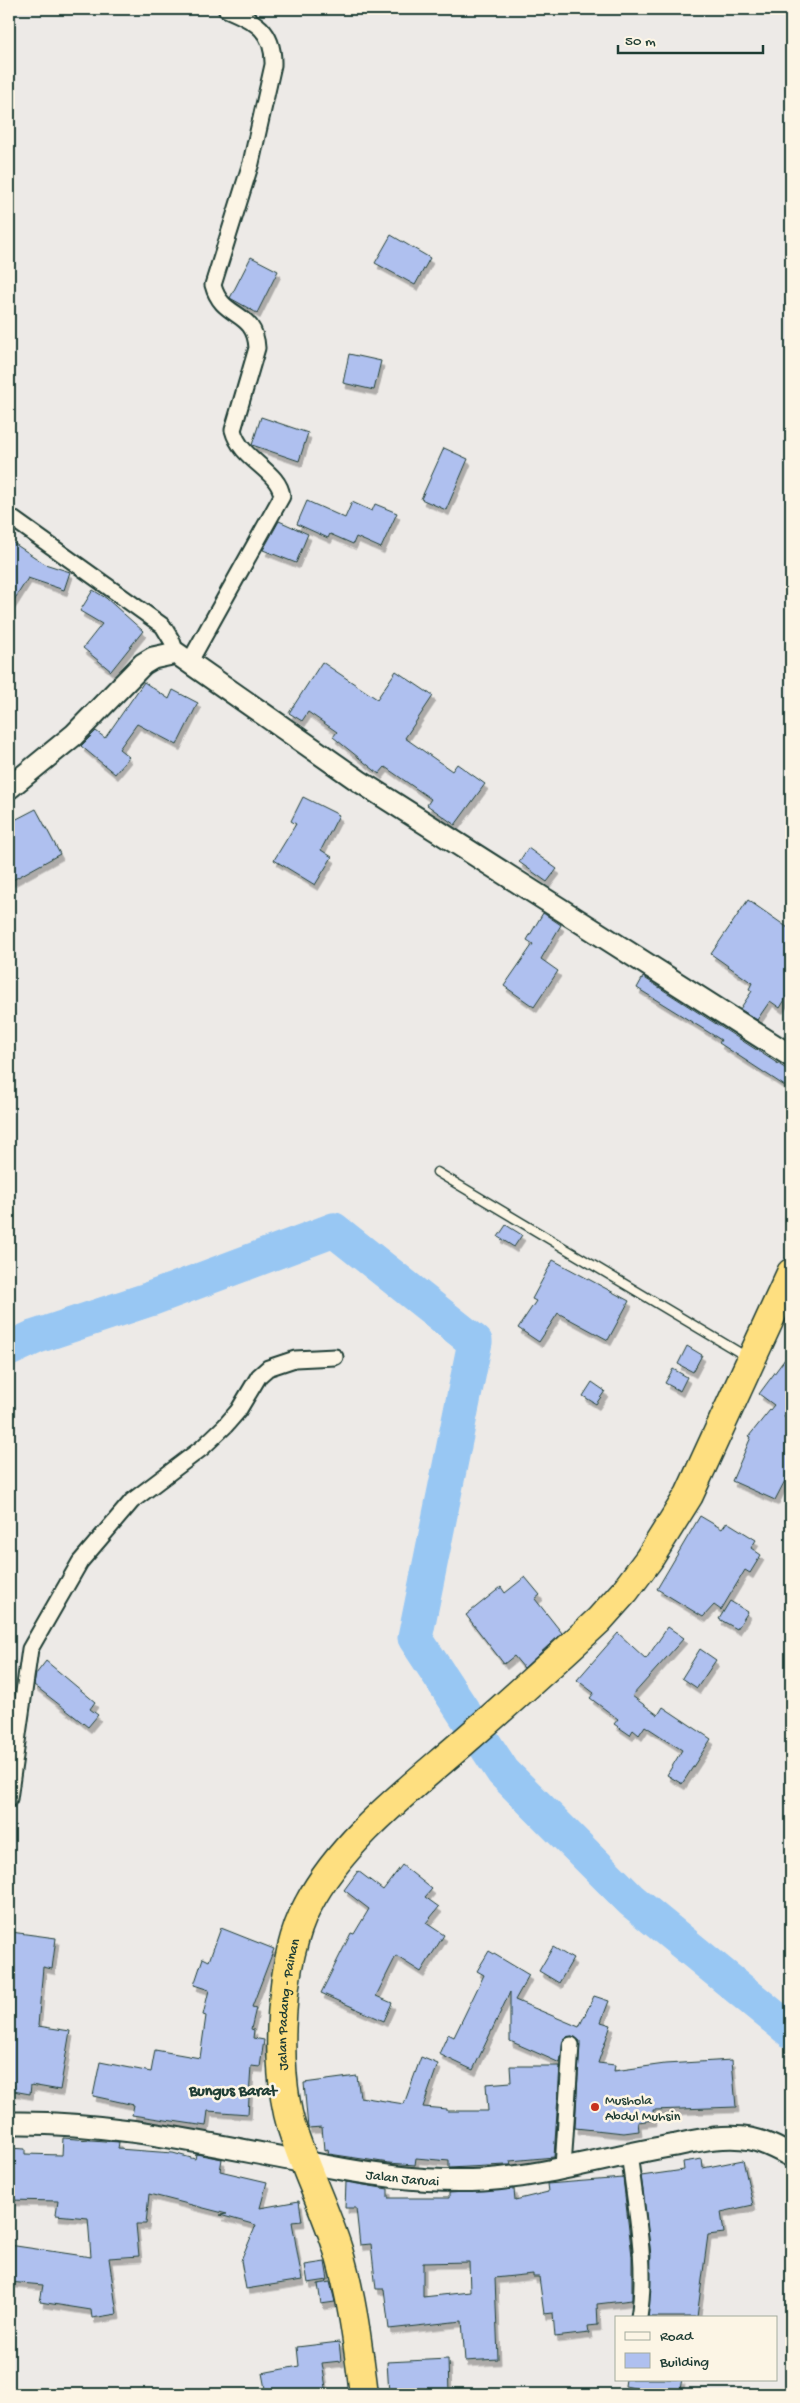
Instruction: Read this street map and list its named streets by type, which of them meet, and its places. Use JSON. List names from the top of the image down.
{
  "streets": {
    "highway": ["Jalan Padang - Painan"],
    "street": ["Jalan Jaruai"]
  },
  "crossings": [
    ["Jalan Padang - Painan", "Jalan Jaruai"]
  ],
  "districts": ["Bungus Barat"],
  "places": ["Mushola Abdul Muhsin"],
  "legend": ["Road", "Building"],
  "scale_bar": "50 m"
}
